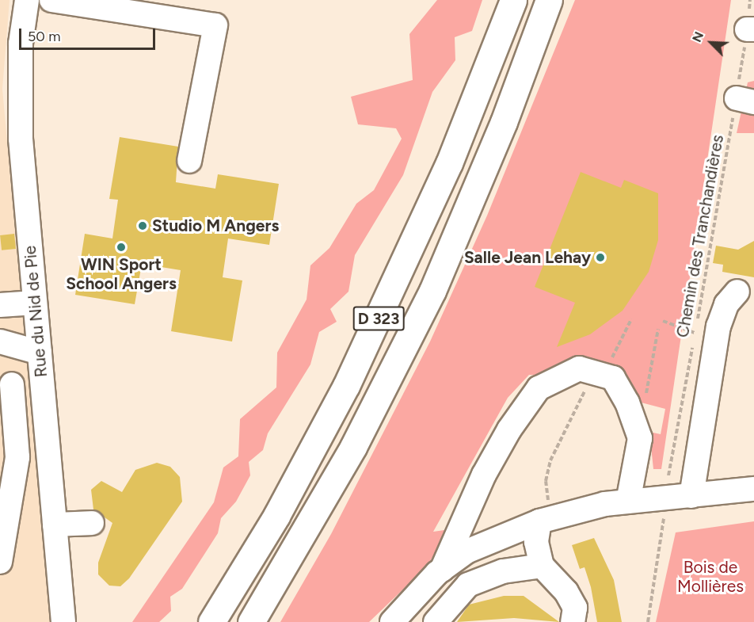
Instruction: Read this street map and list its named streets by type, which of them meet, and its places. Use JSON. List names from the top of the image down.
{
  "streets": {
    "highway": ["D 323"],
    "street": ["Rue du Nid de Pie"],
    "path": ["Chemin des Tranchandières"]
  },
  "parks": ["Bois de Mollières"],
  "places": ["Studio M Angers", "WIN Sport School Angers", "Salle Jean Lehay"],
  "scale_bar": "50 m",
  "north": "top left"
}
